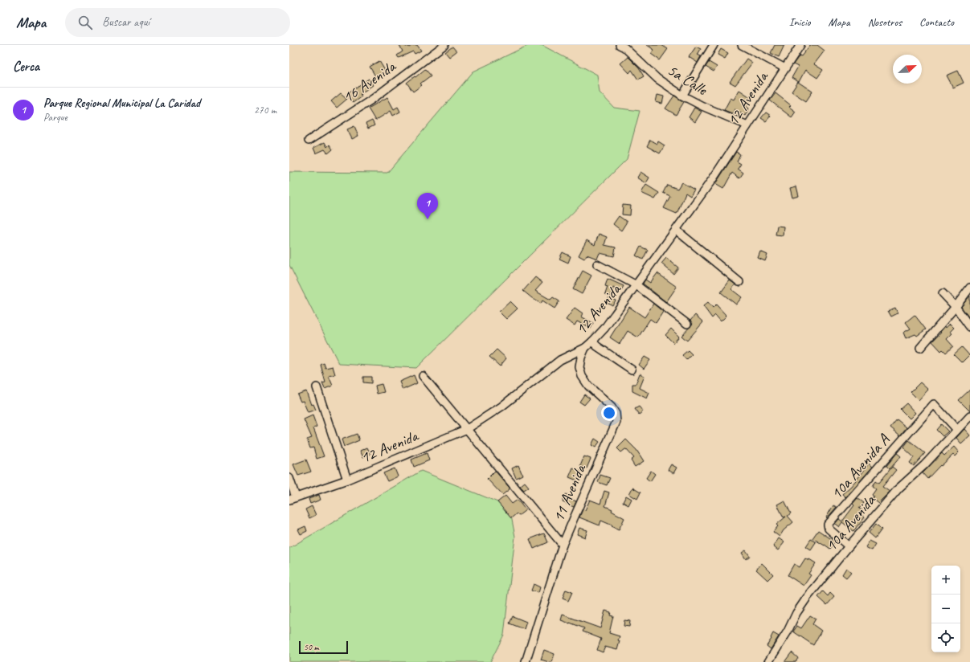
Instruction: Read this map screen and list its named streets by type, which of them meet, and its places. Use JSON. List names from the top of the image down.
{
  "streets": {
    "street": [
      "5a Calle",
      "16 Avenida",
      "12 Avenida",
      "10a Avenida A",
      "11 Avenida",
      "10a Avenida"
    ]
  },
  "crossings": [
    ["5a Calle", "12 Avenida"],
    ["12 Avenida", "11 Avenida"],
    ["10a Avenida A", "10a Avenida"]
  ],
  "scale_bar": "50 m",
  "north": "top right",
  "page": {
    "header": "Mapa",
    "search": "Buscar aquí",
    "nav": [
      "Inicio",
      "Mapa",
      "Nosotros",
      "Contacto"
    ],
    "heading": "Cerca",
    "list": [
      {
        "mark": "1",
        "name": "Parque Regional Municipal La Caridad",
        "note": "Parque",
        "value": "270 m"
      }
    ],
    "pins": "1",
    "map_buttons": ["+", "−"],
    "scale": "50 m"
  }
}
